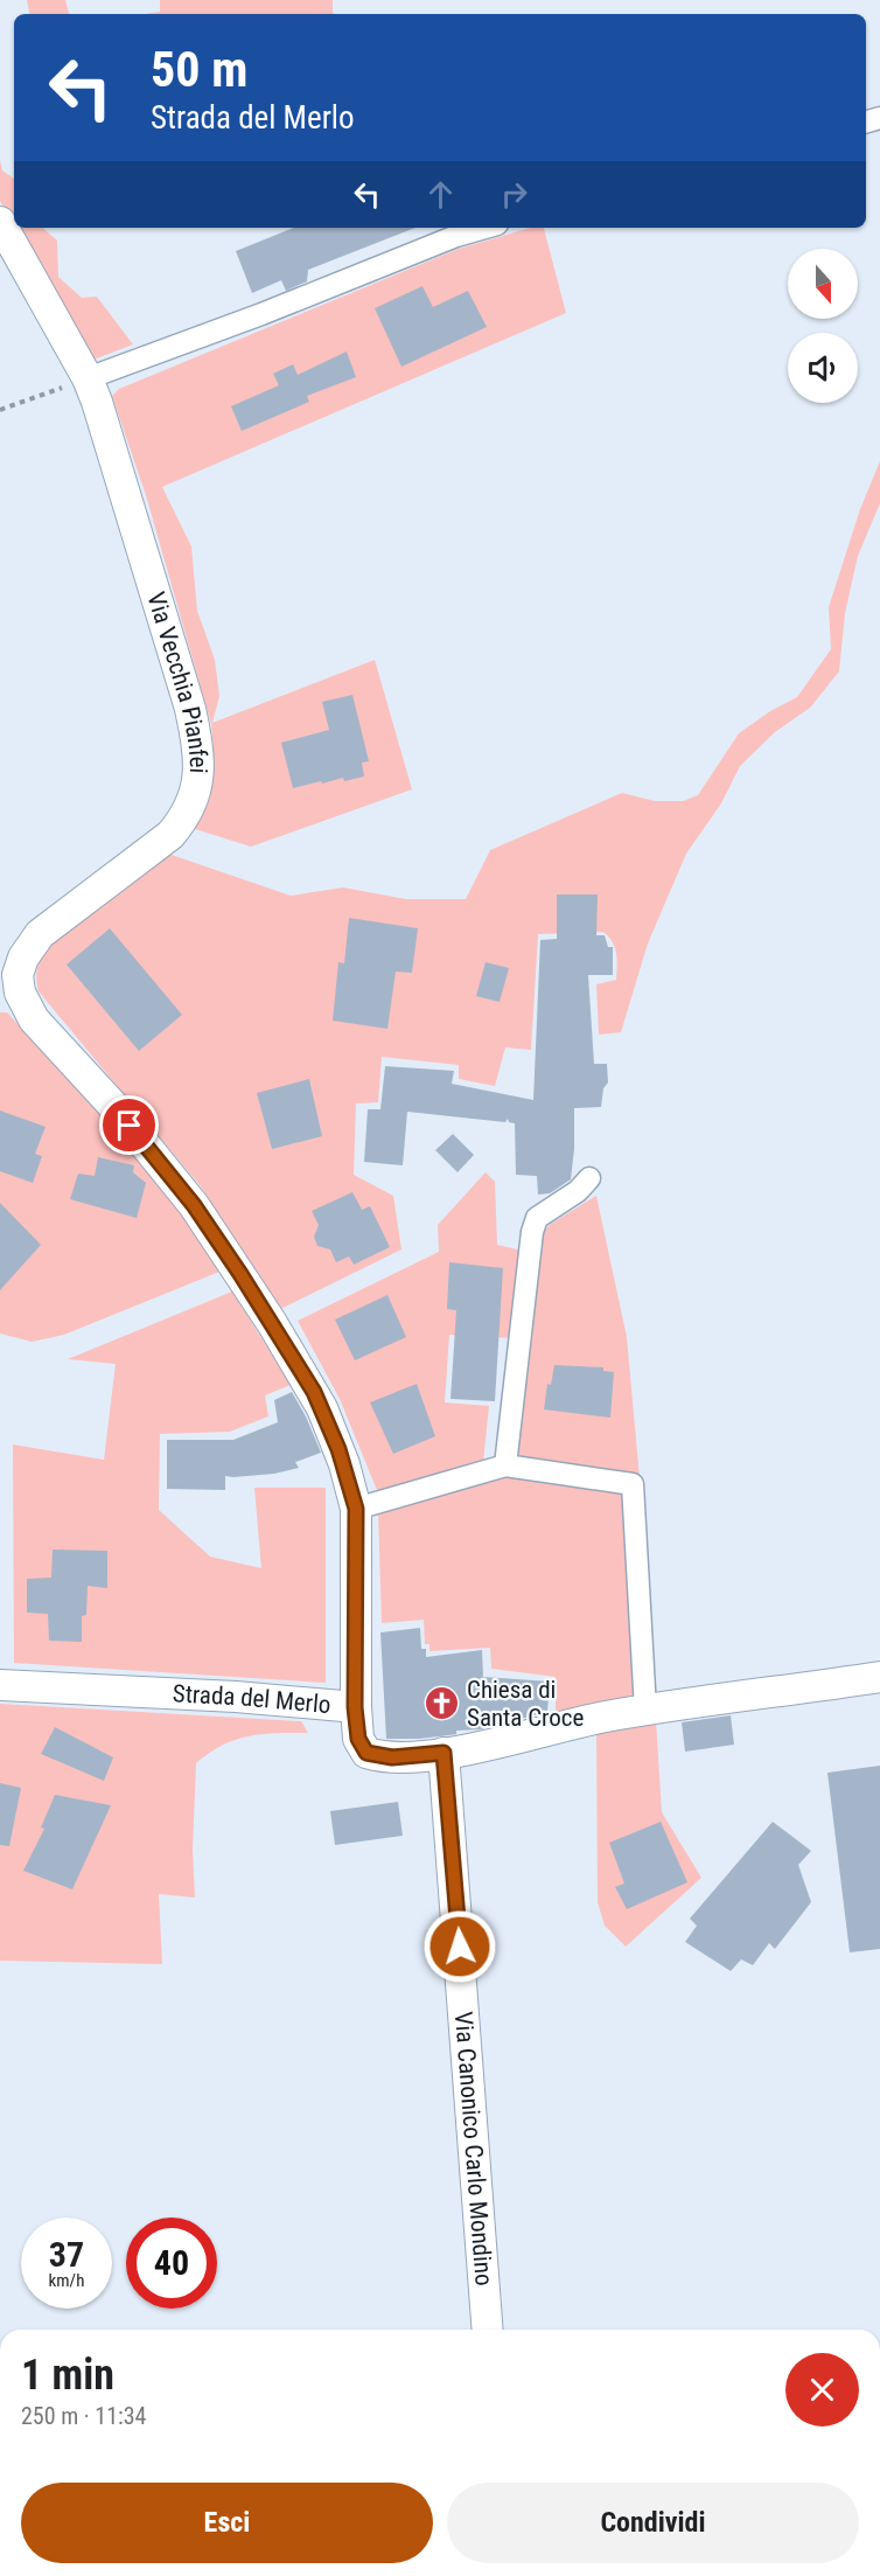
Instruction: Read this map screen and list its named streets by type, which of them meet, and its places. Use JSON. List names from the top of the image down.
{
  "streets": {
    "street": ["Via Vecchia Pianfei", "Strada del Merlo", "Via Canonico Carlo Mondino"]
  },
  "crossings": [
    ["Via Vecchia Pianfei", "Strada del Merlo"],
    ["Strada del Merlo", "Via Canonico Carlo Mondino"]
  ],
  "places": {
    "church": ["Chiesa di Santa Croce"]
  },
  "north": "bottom",
  "page": {
    "turn": ["50 m", "Strada del Merlo"],
    "speed": "37 km/h",
    "limit": "40",
    "heading": ["1 min", "250 m · 11:34"],
    "buttons": ["Esci", "Condividi"]
  }
}
